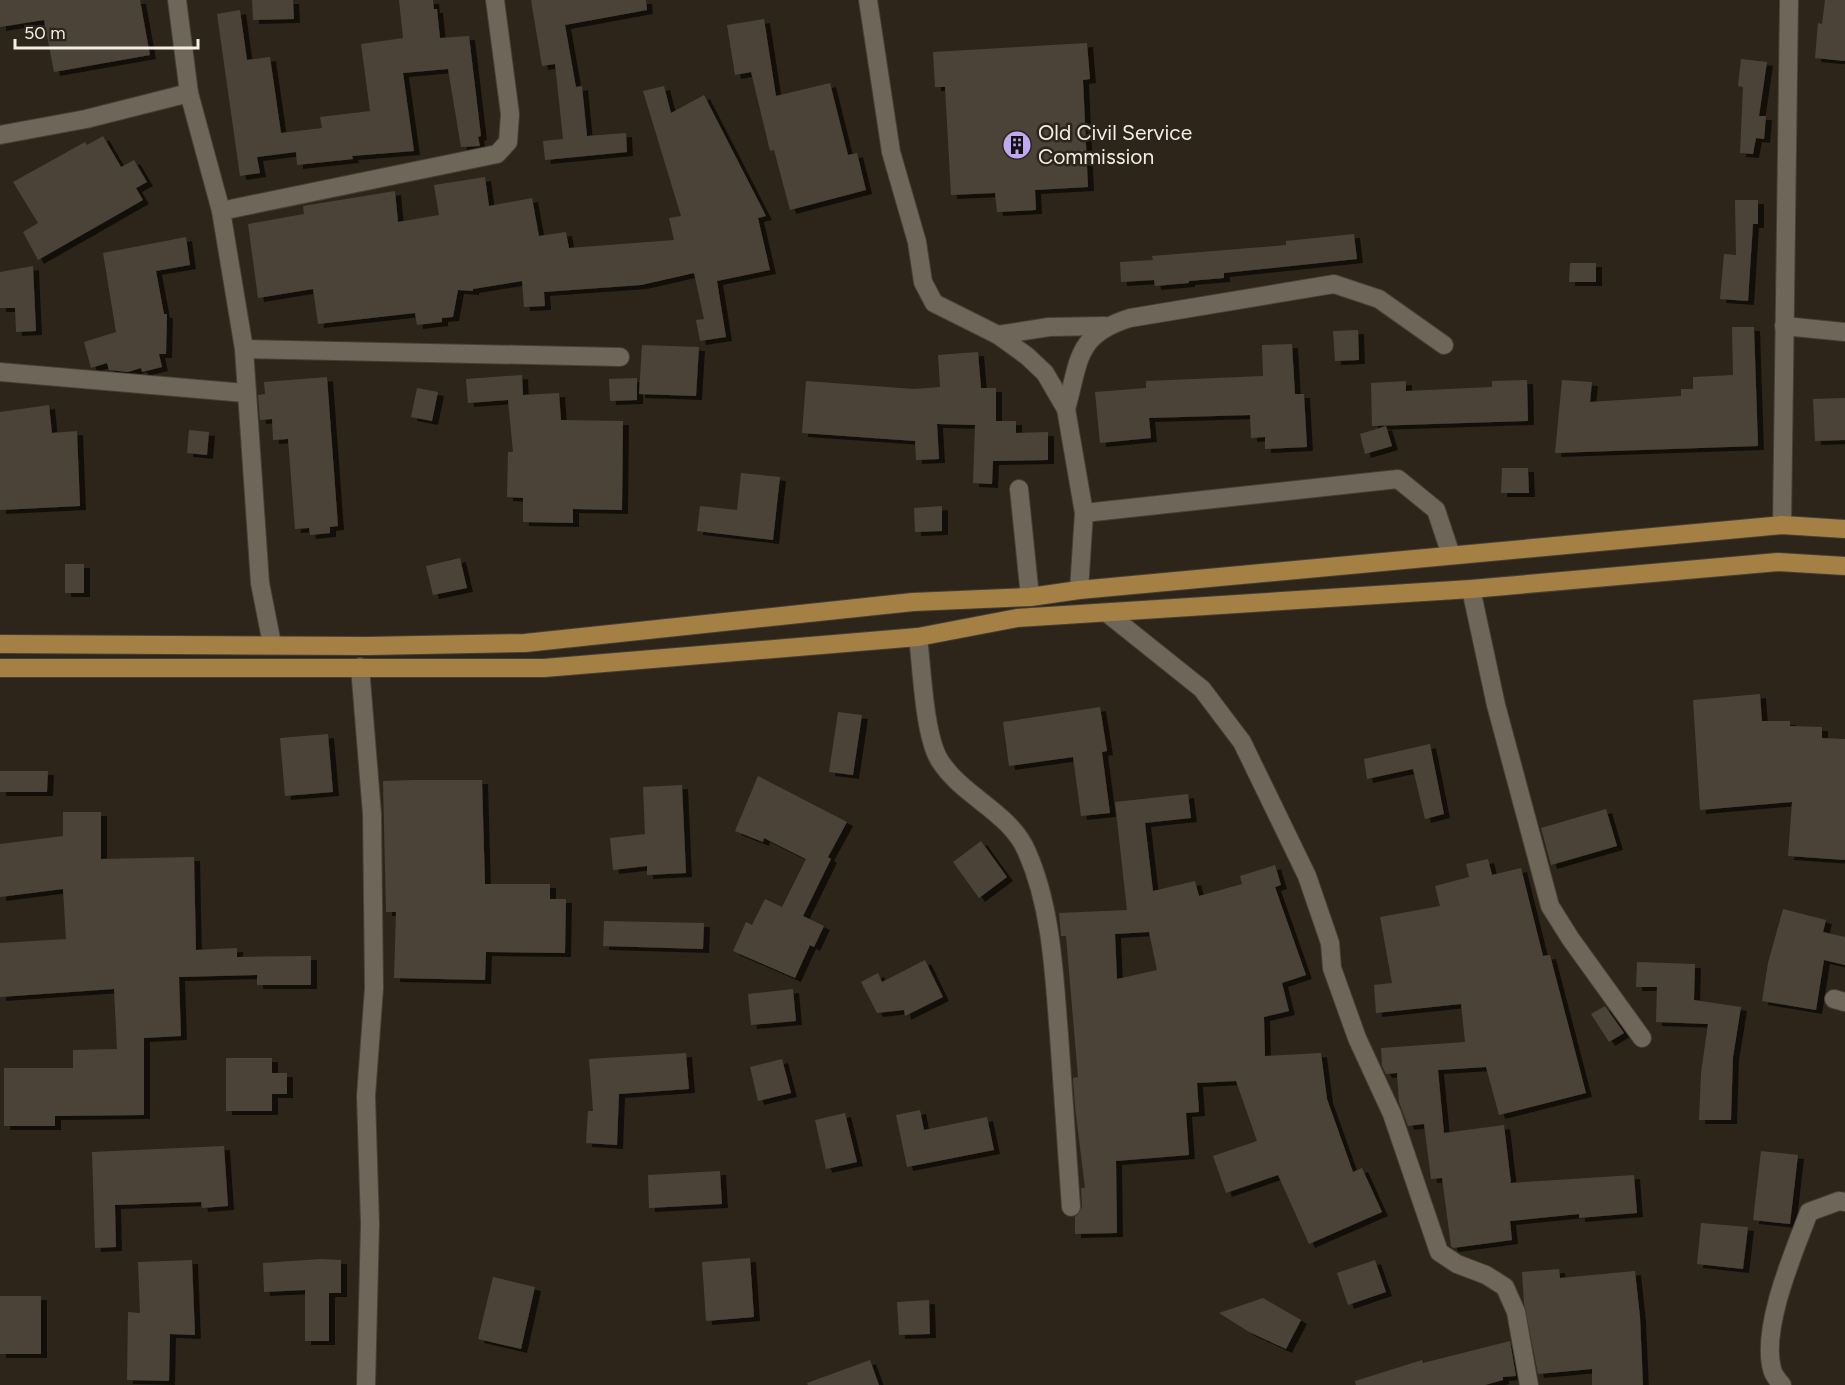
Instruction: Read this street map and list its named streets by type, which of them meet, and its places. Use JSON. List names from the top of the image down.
{
  "places": {
    "building": ["Old Civil Service Commission"]
  },
  "scale_bar": "50 m"
}
